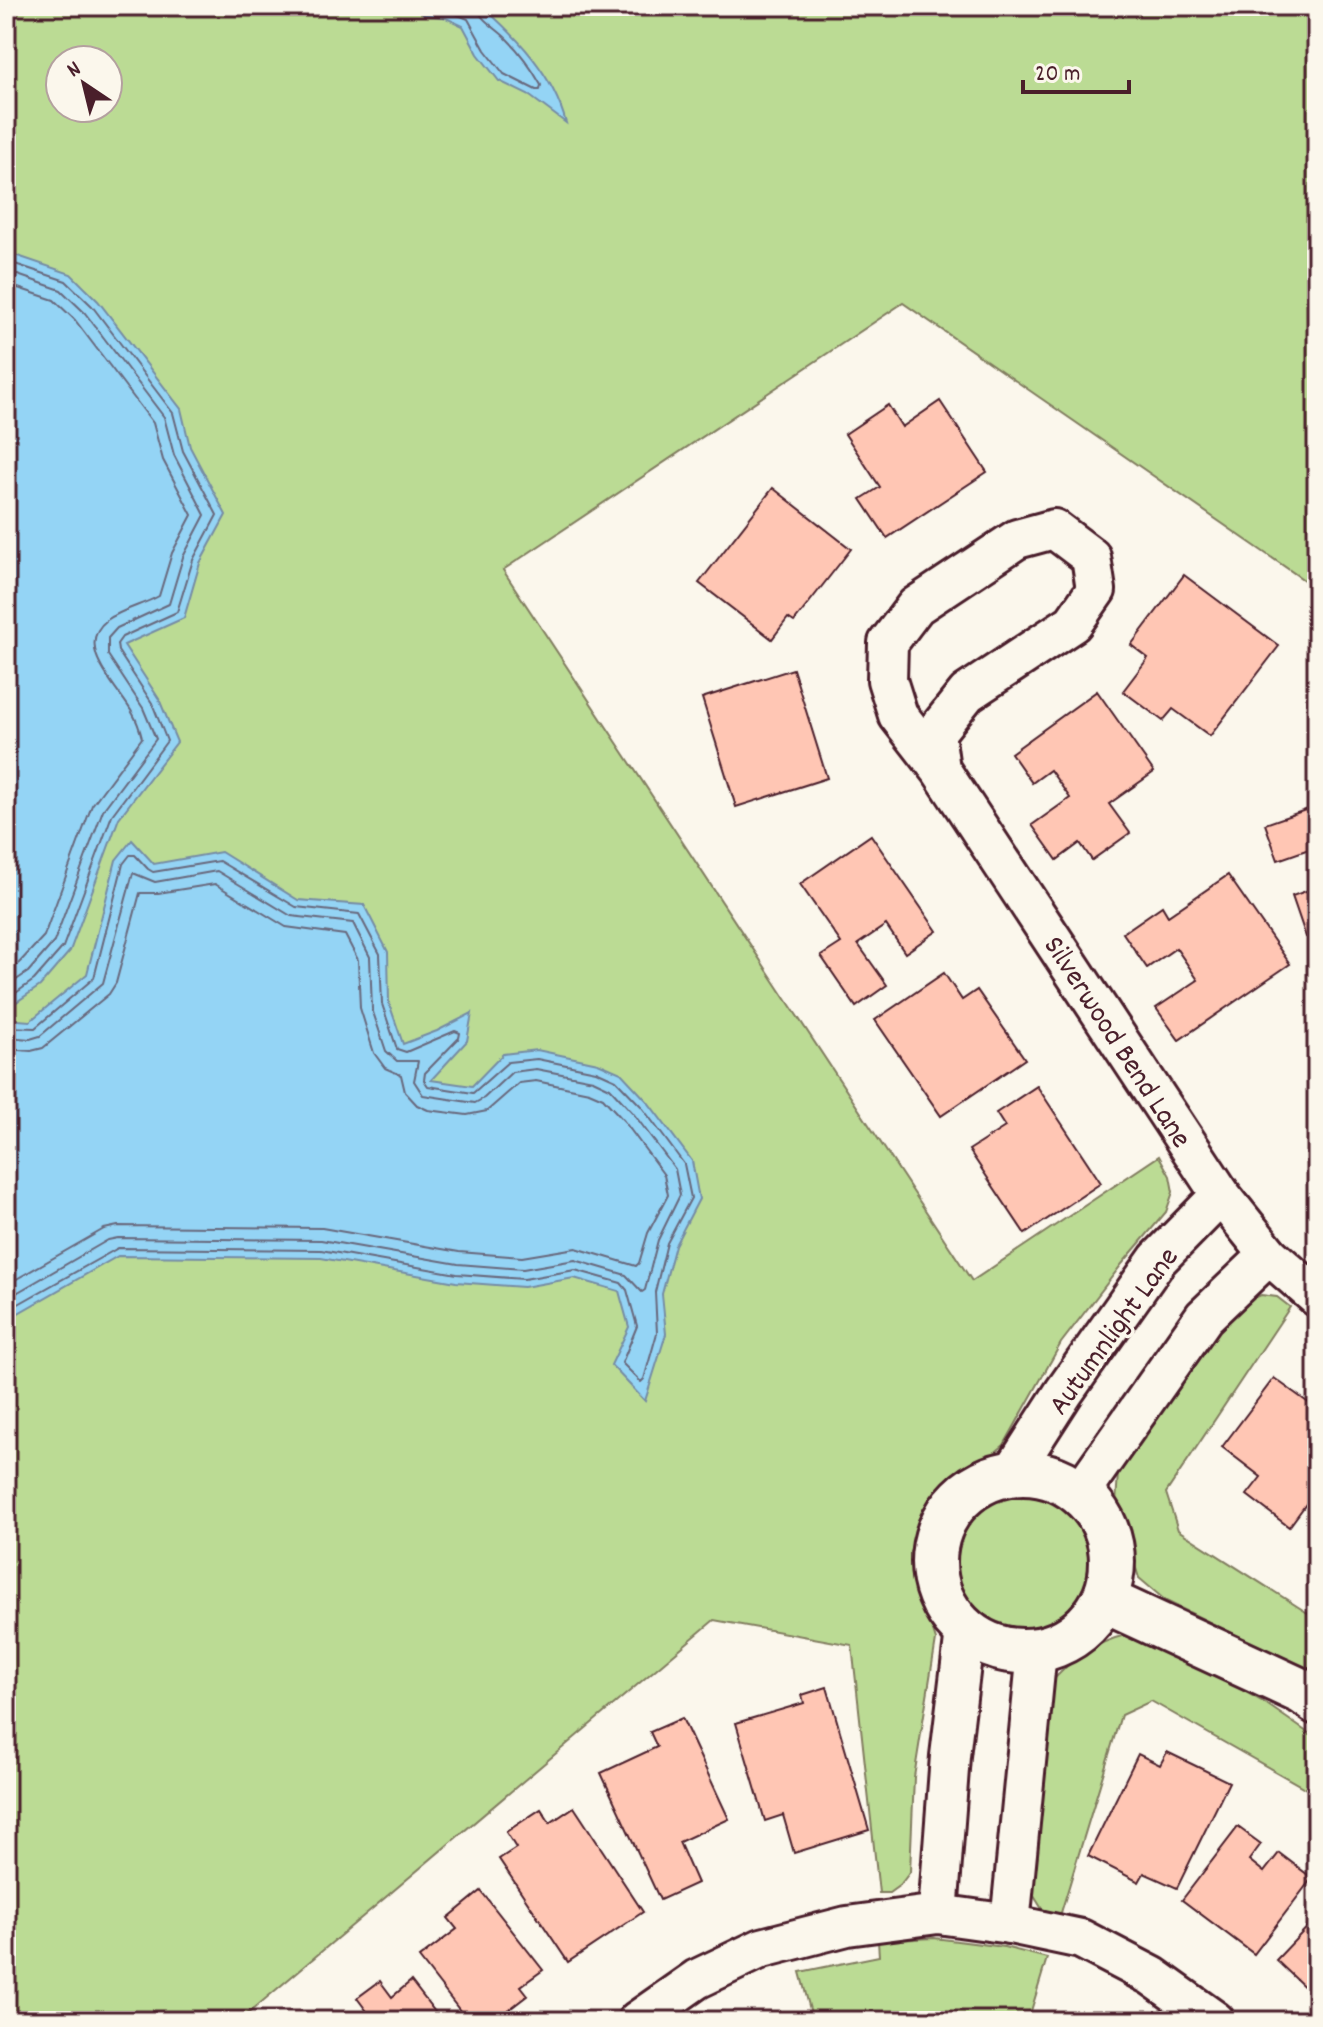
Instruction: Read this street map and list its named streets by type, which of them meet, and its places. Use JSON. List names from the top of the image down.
{
  "streets": {
    "street": ["Silverwood Bend Lane", "Autumnlight Lane"]
  },
  "crossings": [
    ["Silverwood Bend Lane", "Autumnlight Lane"]
  ],
  "scale_bar": "20 m",
  "north": "top left"
}
